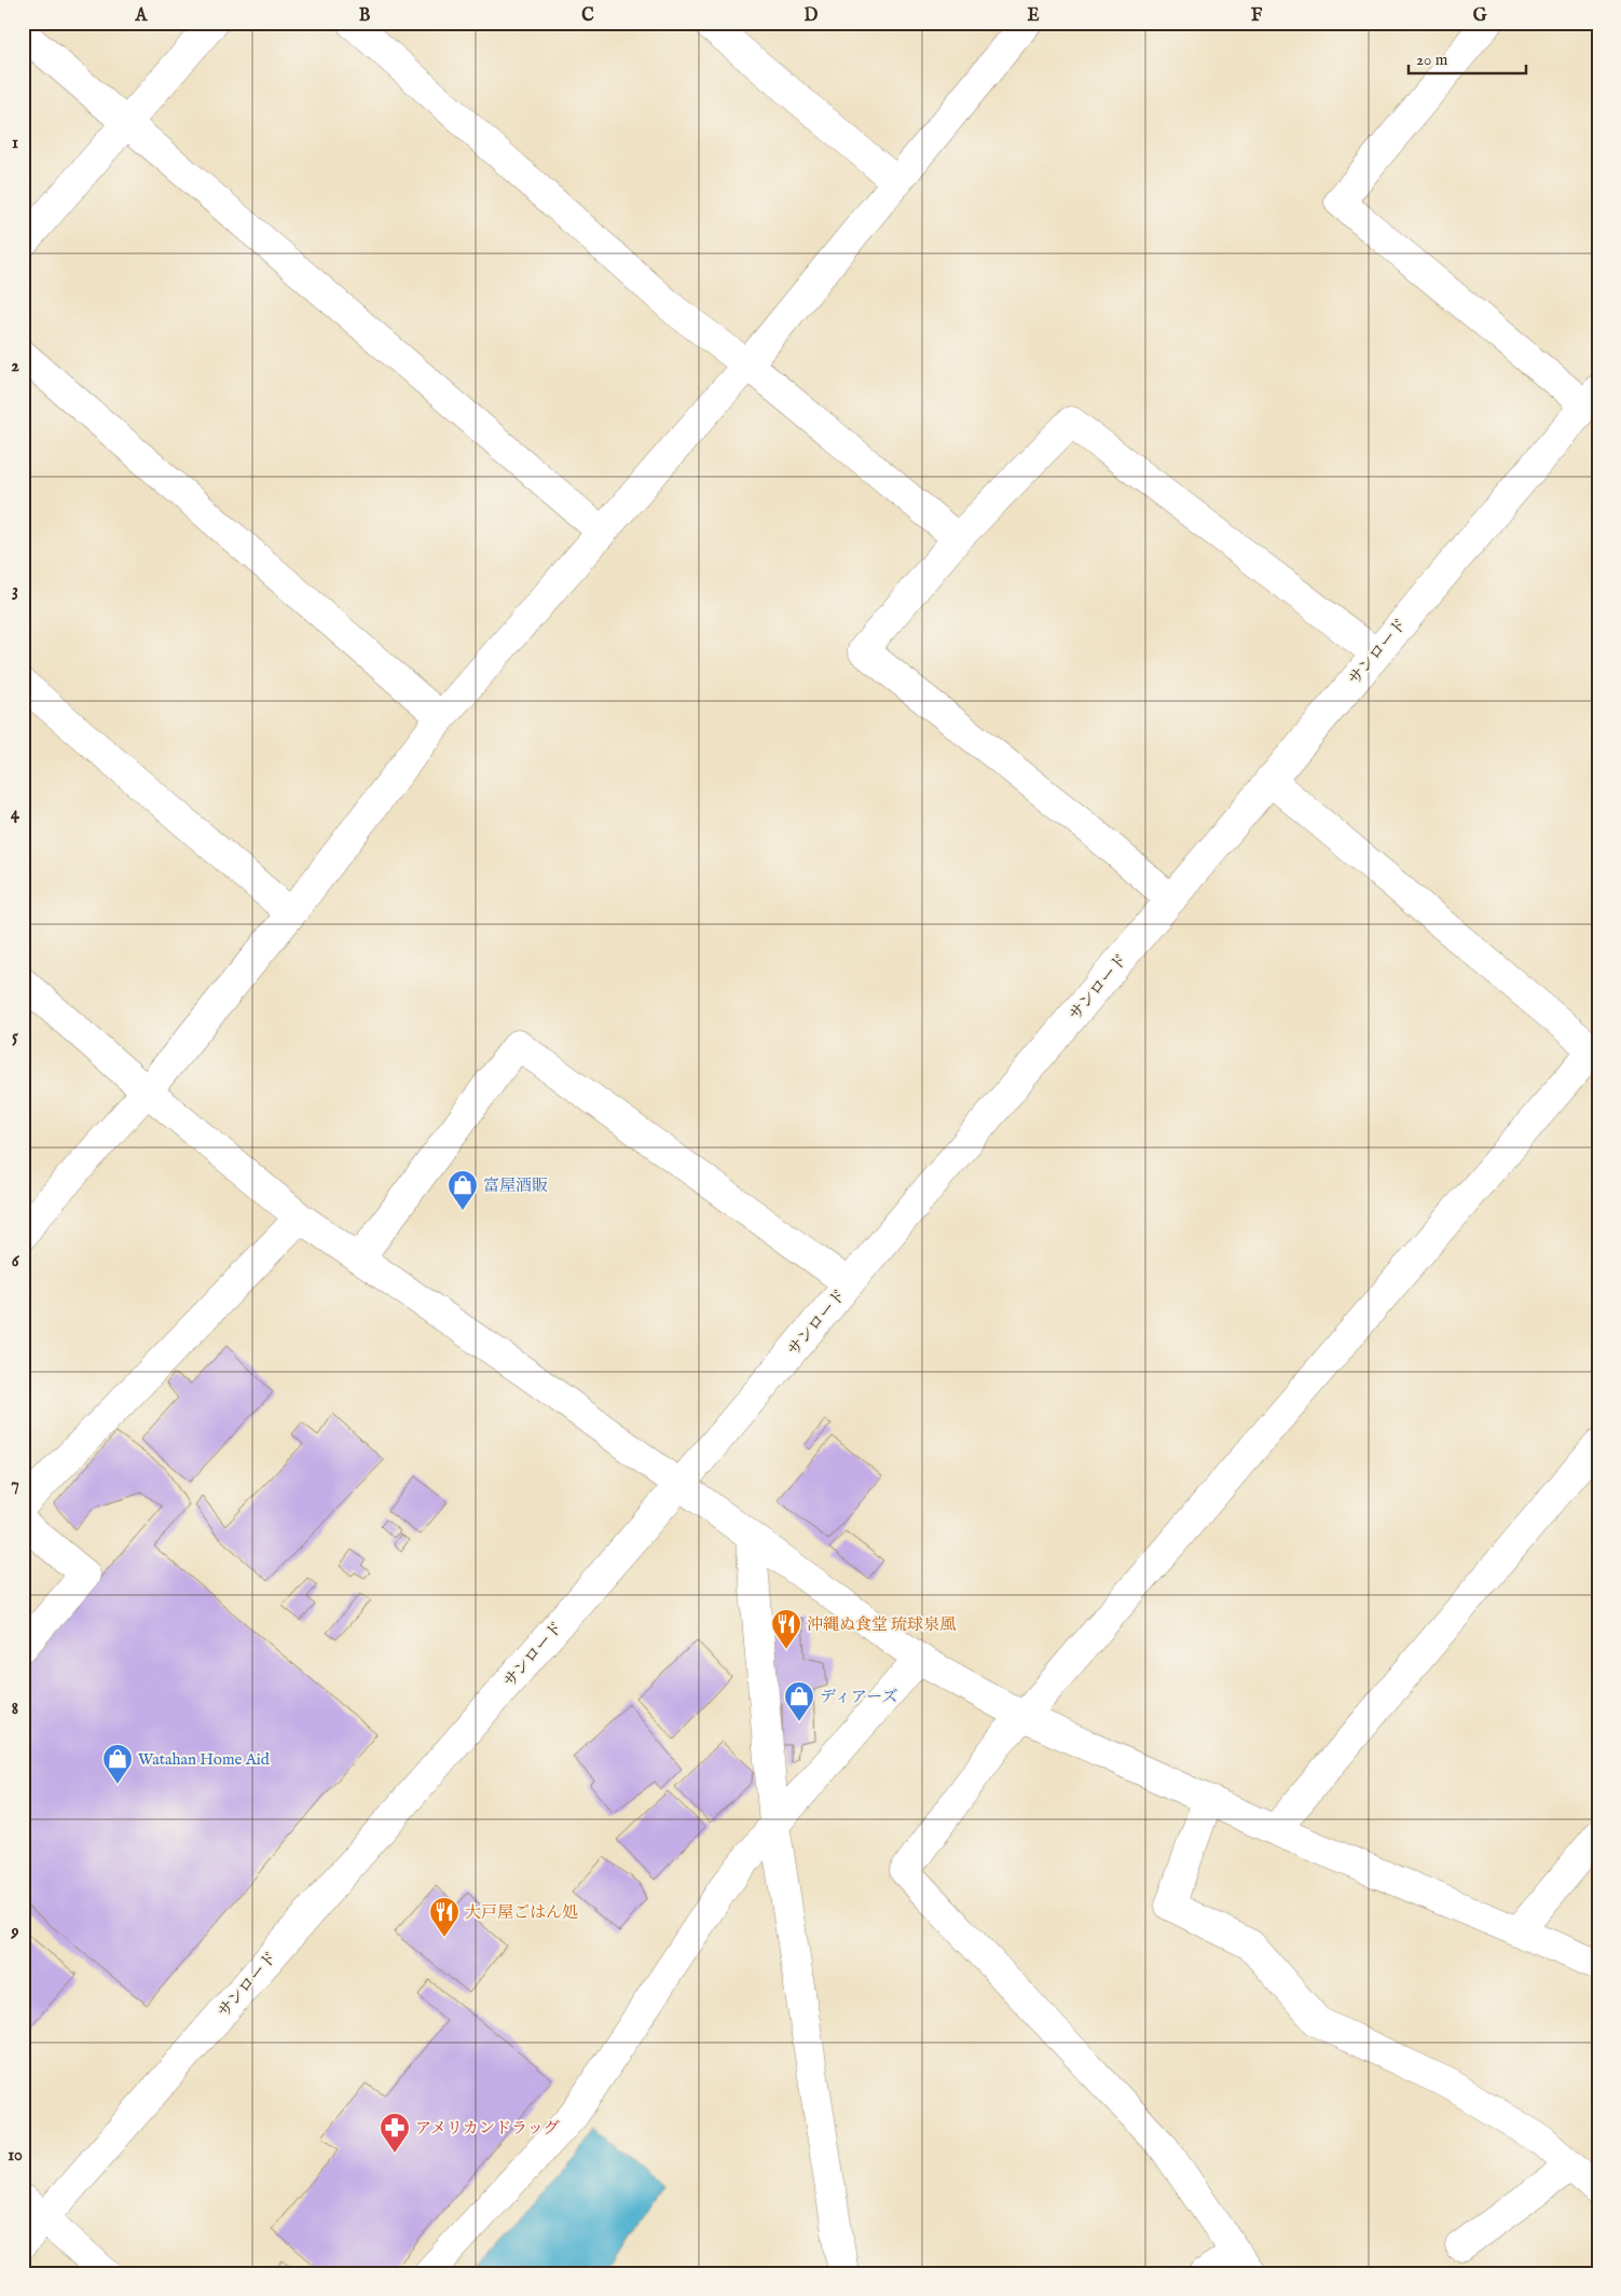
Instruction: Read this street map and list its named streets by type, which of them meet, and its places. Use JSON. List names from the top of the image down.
{
  "streets": {
    "street": ["サンロード"]
  },
  "places": {
    "shop": ["富屋酒販", "ディアーズ", "Watahan Home Aid"],
    "restaurant": ["沖縄ぬ食堂 琉球泉風", "大戸屋ごはん処"],
    "pharmacy": ["アメリカンドラッグ"]
  },
  "scale_bar": "20 m",
  "grid": {
    "columns": [
      "A",
      "B",
      "C",
      "D",
      "E",
      "F",
      "G"
    ],
    "rows": [
      "1",
      "2",
      "3",
      "4",
      "5",
      "6",
      "7",
      "8",
      "9",
      "10"
    ]
  }
}
